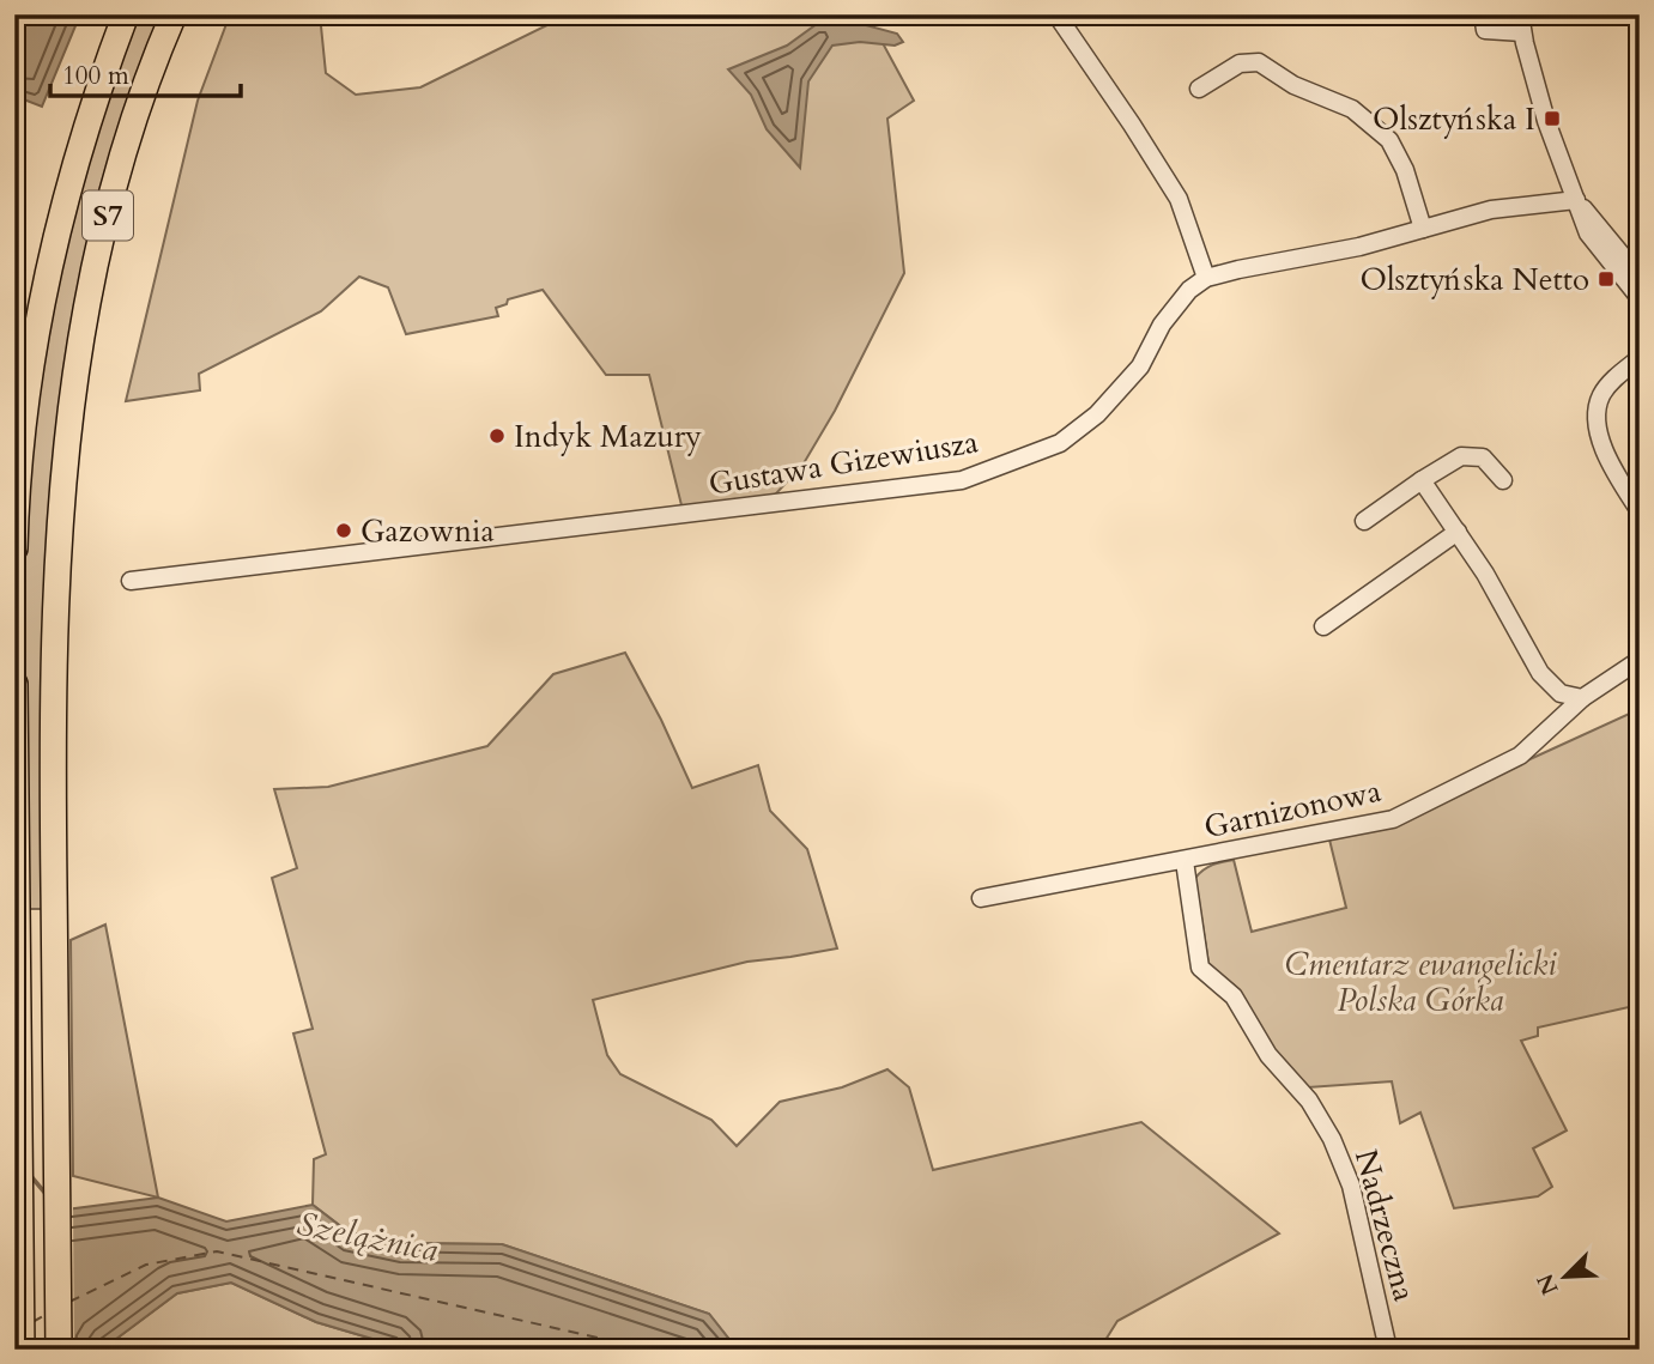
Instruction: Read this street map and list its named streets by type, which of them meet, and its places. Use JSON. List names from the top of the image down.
{
  "streets": {
    "highway": ["S7"],
    "street": ["Gustawa Gizewiusza", "Garnizonowa", "Nadrzeczna"]
  },
  "crossings": [
    ["Garnizonowa", "Nadrzeczna"]
  ],
  "water": ["Szelążnica"],
  "parks": ["Cmentarz ewangelicki Polska Górka"],
  "places": {
    "transit": ["Olsztyńska I", "Olsztyńska Netto"],
    "other": ["Indyk Mazury", "Gazownia"]
  },
  "scale_bar": "100 m",
  "north": "bottom left"
}
